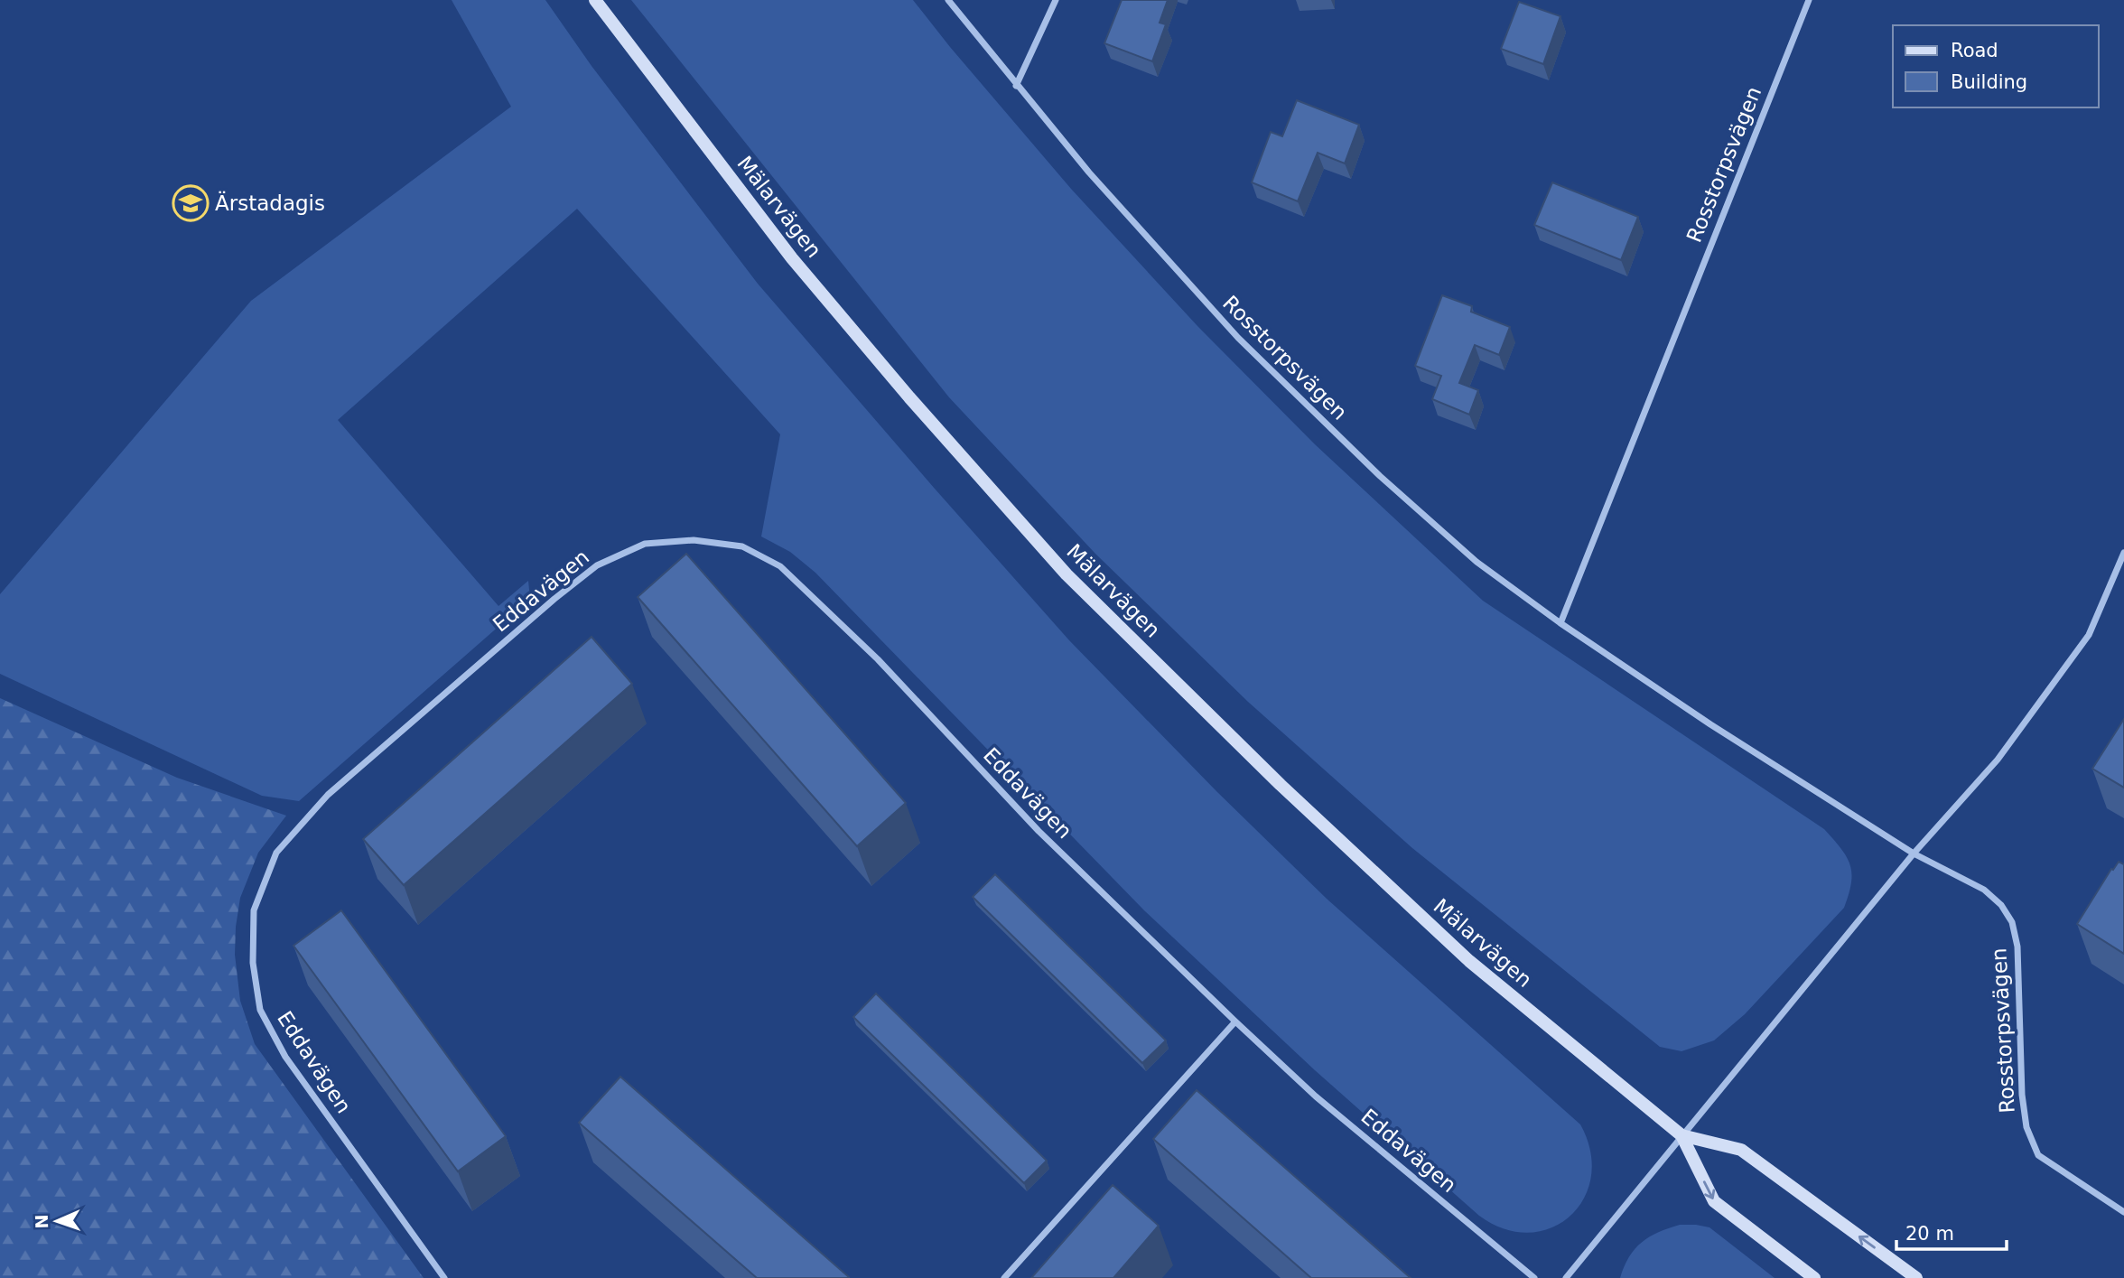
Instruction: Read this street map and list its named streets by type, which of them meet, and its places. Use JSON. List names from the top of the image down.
{
  "streets": {
    "main road": ["Mälarvägen"],
    "street": ["Rosstorpsvägen", "Eddavägen"]
  },
  "places": {
    "school or university": ["Ärstadagis"]
  },
  "legend": ["Road", "Building"],
  "scale_bar": "20 m",
  "north": "left"
}
